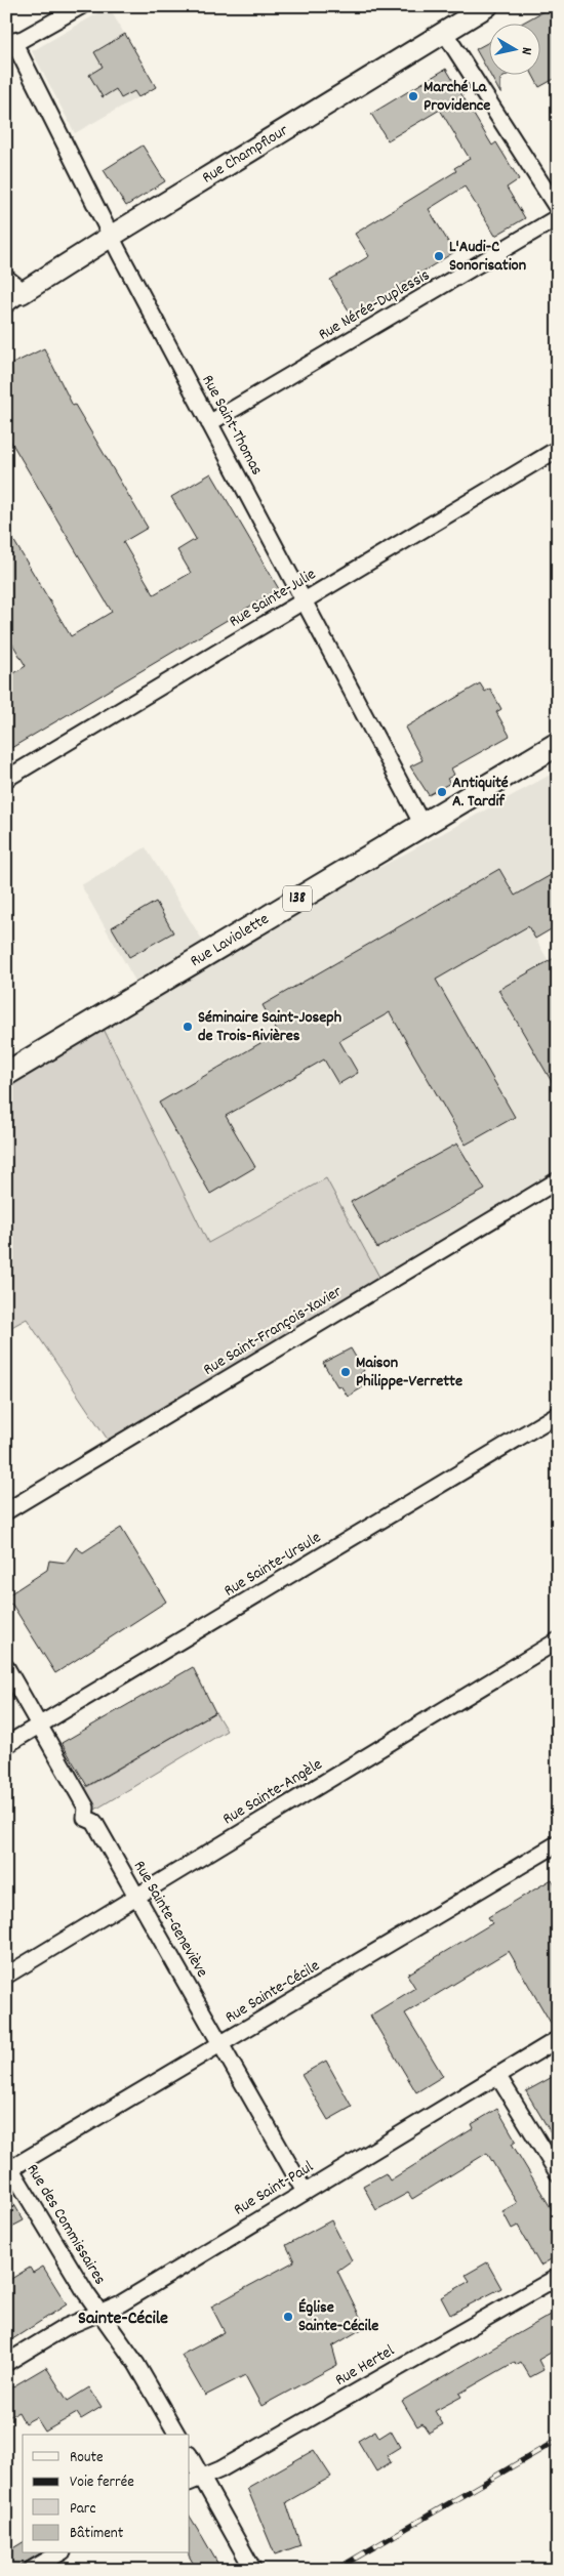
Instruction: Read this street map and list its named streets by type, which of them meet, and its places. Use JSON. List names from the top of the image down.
{
  "streets": {
    "main road": ["Rue Champflour", "138", "Rue Laviolette"],
    "street": [
      "Rue Nérée-Duplessis",
      "Rue Saint-Thomas",
      "Rue Sainte-Julie",
      "Rue Saint-François-Xavier",
      "Rue Sainte-Ursule",
      "Rue Sainte-Angèle",
      "Rue Sainte-Geneviève",
      "Rue Sainte-Cécile",
      "Rue Saint-Paul",
      "Rue des Commissaires",
      "Rue Hertel"
    ]
  },
  "crossings": [
    ["Rue Champflour", "Rue Saint-Thomas"],
    ["Rue Nérée-Duplessis", "Rue Saint-Thomas"],
    ["Rue Saint-Thomas", "Rue Sainte-Julie"],
    ["Rue Saint-Thomas", "Rue Laviolette"],
    ["Rue Sainte-Ursule", "Rue Sainte-Geneviève"],
    ["Rue Sainte-Angèle", "Rue Sainte-Geneviève"],
    ["Rue Sainte-Geneviève", "Rue Sainte-Cécile"],
    ["Rue Sainte-Geneviève", "Rue Saint-Paul"],
    ["Rue Sainte-Cécile", "Rue des Commissaires"],
    ["Rue Saint-Paul", "Rue des Commissaires"]
  ],
  "districts": ["Sainte-Cécile"],
  "places": [
    "Marché La Providence",
    "L'Audi-C Sonorisation",
    "Antiquité A. Tardif",
    "Séminaire Saint-Joseph de Trois‑Rivières",
    "Maison Philippe-Verrette",
    "Église Sainte-Cécile"
  ],
  "legend": [
    "Route",
    "Voie ferrée",
    "Parc",
    "Bâtiment"
  ],
  "north": "right"
}
